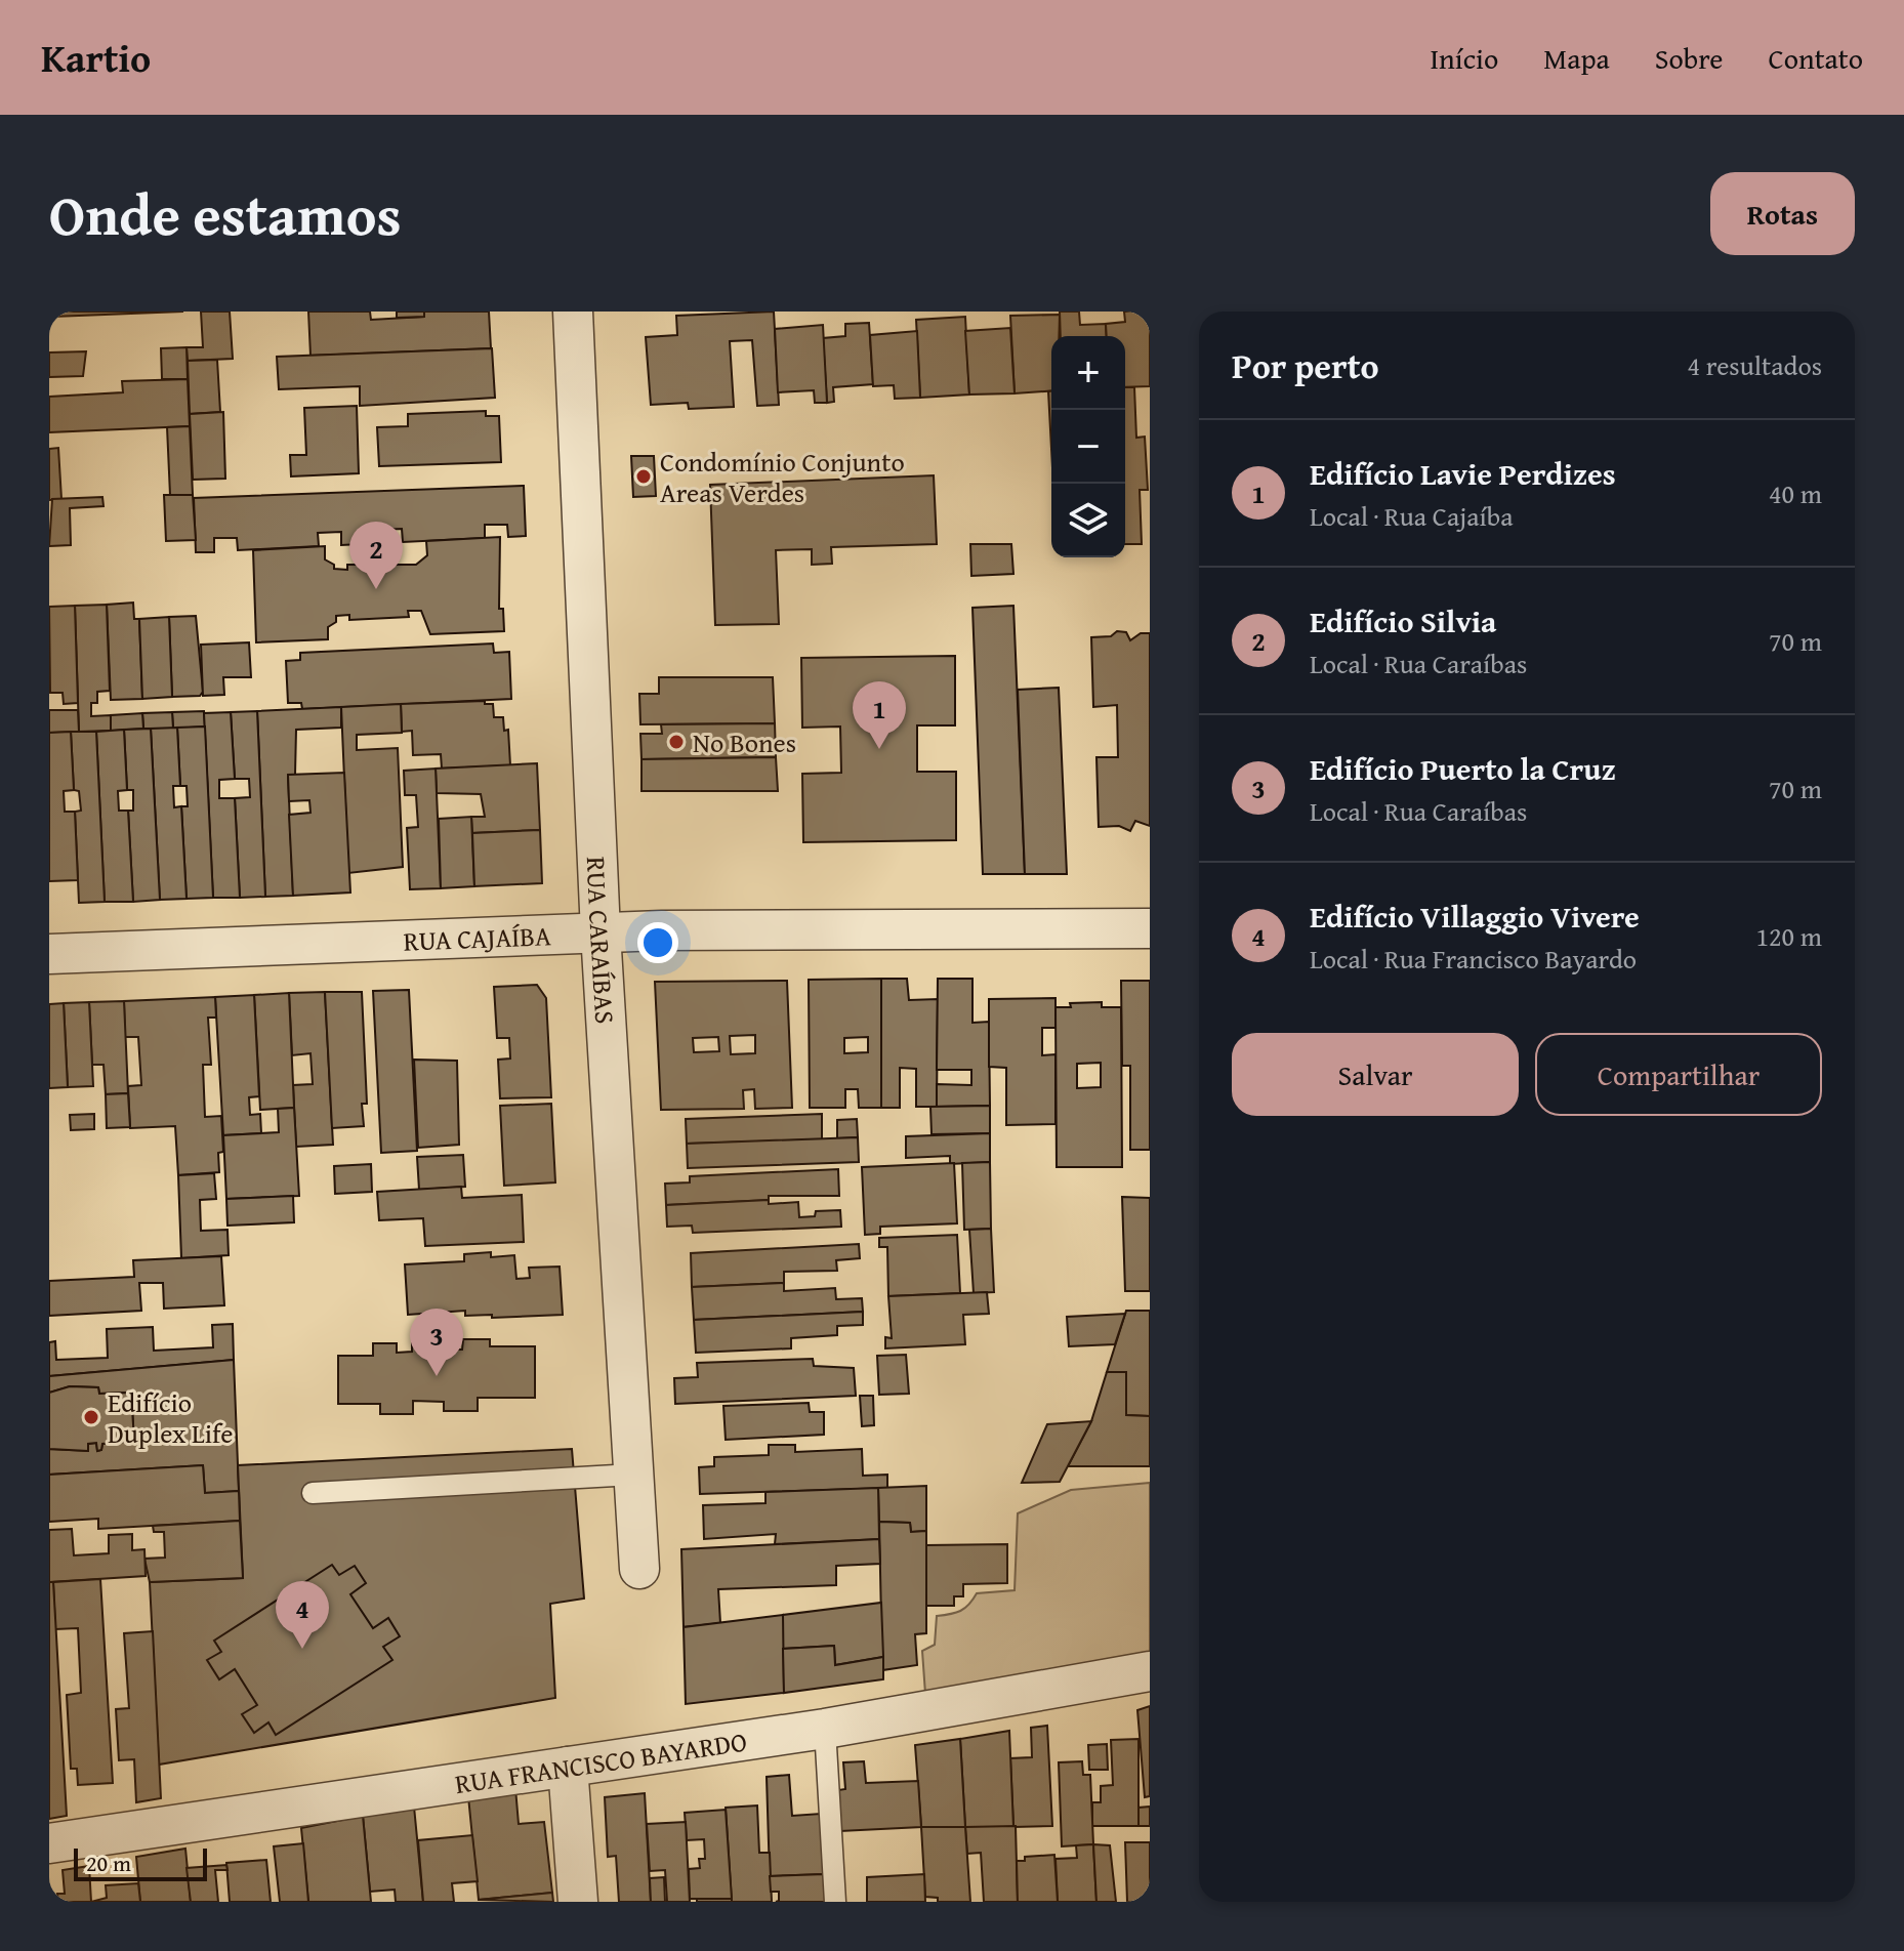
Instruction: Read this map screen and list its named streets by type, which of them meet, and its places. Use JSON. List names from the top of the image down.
{
  "streets": {
    "street": ["RUA CAJAÍBA", "RUA CARAÍBAS", "RUA FRANCISCO BAYARDO"]
  },
  "crossings": [
    ["RUA CAJAÍBA", "RUA CARAÍBAS"]
  ],
  "places": ["Condomínio Conjunto Areas Verdes", "No Bones", "Edifício Duplex Life"],
  "scale_bar": "20 m",
  "page": {
    "header": "Kartio",
    "nav": [
      "Início",
      "Mapa",
      "Sobre",
      "Contato"
    ],
    "title": "Onde estamos",
    "buttons": [
      "Rotas",
      ["Salvar", "Compartilhar"]
    ],
    "heading": ["Por perto", "4 resultados"],
    "map_buttons": ["+", "−"],
    "list": [
      {
        "mark": "1",
        "name": "Edifício Lavie Perdizes",
        "note": "Local · Rua Cajaíba",
        "value": "40 m"
      },
      {
        "mark": "2",
        "name": "Edifício Silvia",
        "note": "Local · Rua Caraíbas",
        "value": "70 m"
      },
      {
        "mark": "3",
        "name": "Edifício Puerto la Cruz",
        "note": "Local · Rua Caraíbas",
        "value": "70 m"
      },
      {
        "mark": "4",
        "name": "Edifício Villaggio Vivere",
        "note": "Local · Rua Francisco Bayardo",
        "value": "120 m"
      }
    ],
    "pins": [
      "2",
      "1",
      "3",
      "4"
    ],
    "scale": "20 m"
  }
}
